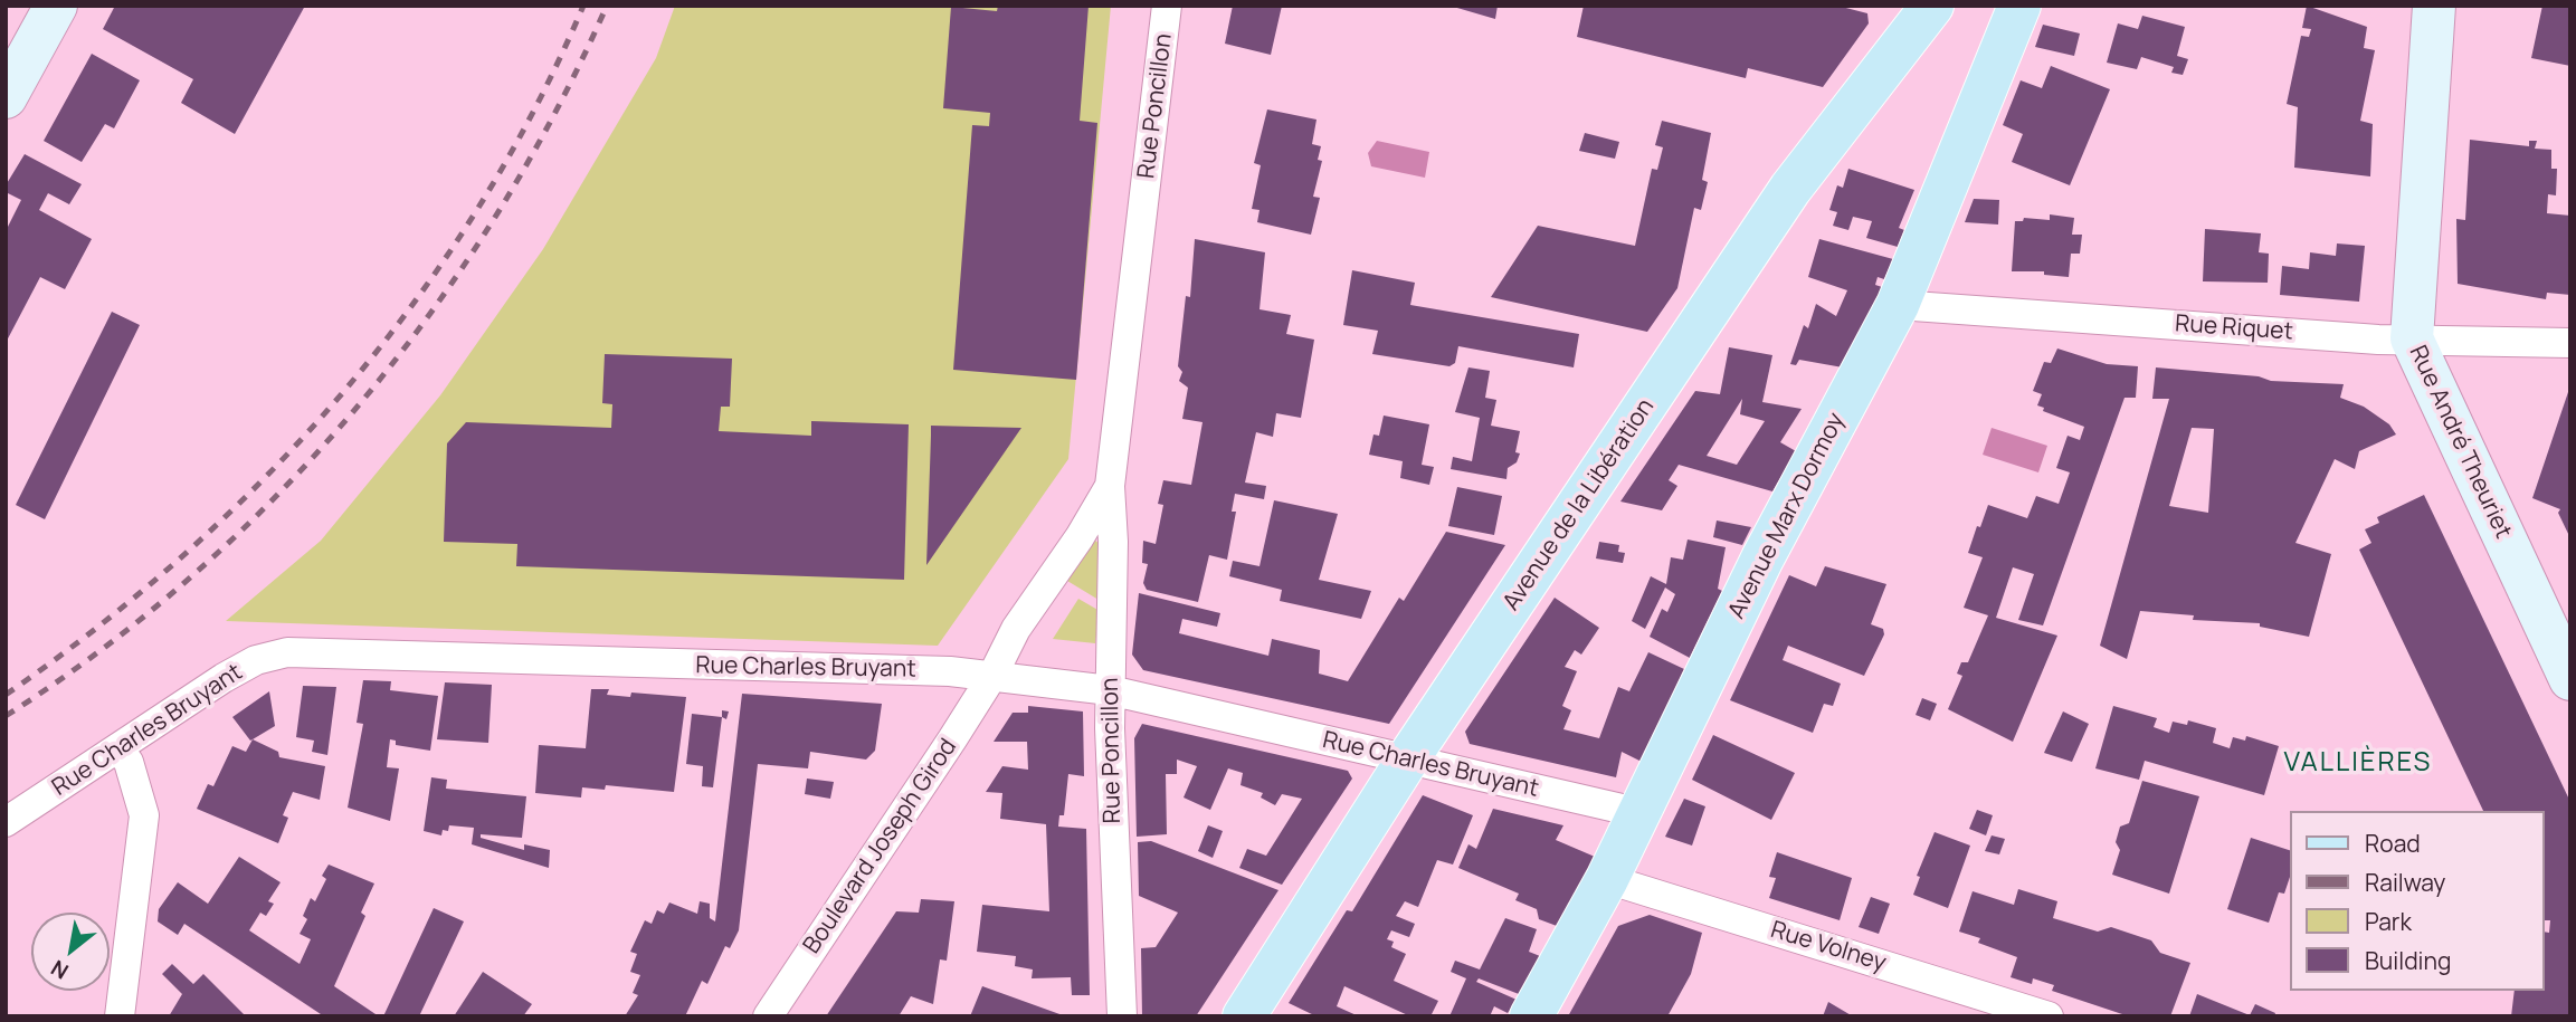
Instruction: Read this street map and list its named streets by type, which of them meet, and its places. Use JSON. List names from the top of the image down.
{
  "streets": {
    "main road": ["Avenue de la Libération", "Avenue Marx Dormoy"],
    "street": [
      "Rue Poncillon",
      "Rue Riquet",
      "Rue André Theuriet",
      "Rue Charles Bruyant",
      "Boulevard Joseph Girod",
      "Rue Volney"
    ]
  },
  "crossings": [
    ["Rue Poncillon", "Rue Charles Bruyant"],
    ["Rue Poncillon", "Boulevard Joseph Girod"],
    ["Rue Riquet", "Rue André Theuriet"],
    ["Rue Riquet", "Avenue Marx Dormoy"],
    ["Avenue de la Libération", "Rue Charles Bruyant"],
    ["Avenue Marx Dormoy", "Rue Charles Bruyant"],
    ["Avenue Marx Dormoy", "Rue Volney"],
    ["Rue Charles Bruyant", "Boulevard Joseph Girod"]
  ],
  "districts": ["VALLIÈRES"],
  "legend": [
    "Road",
    "Railway",
    "Park",
    "Building"
  ],
  "north": "bottom left"
}
